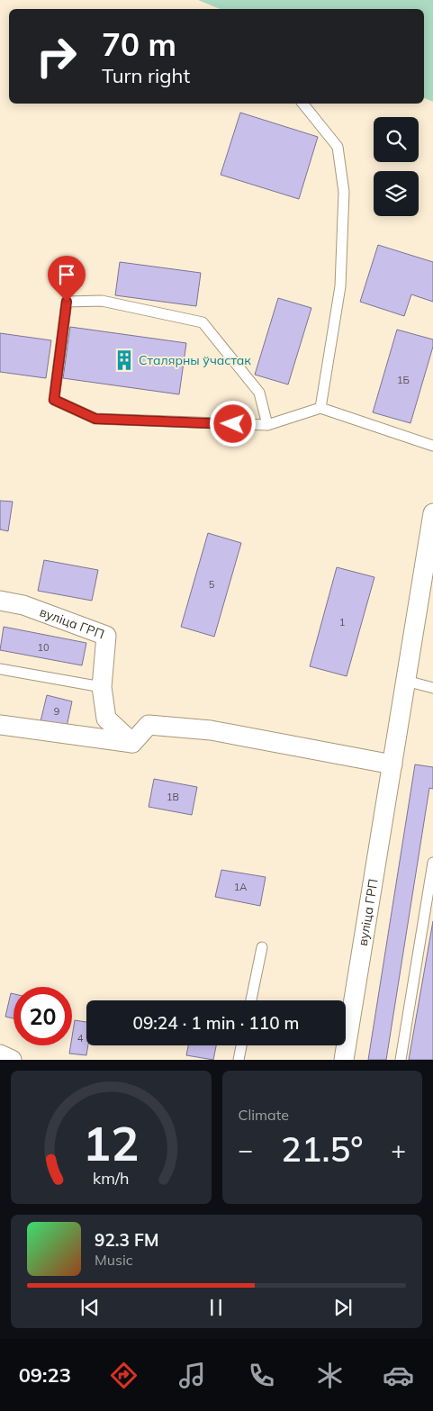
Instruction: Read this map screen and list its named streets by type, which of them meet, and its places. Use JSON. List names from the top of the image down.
{
  "streets": {
    "street": ["вуліца ГРП"]
  },
  "places": {
    "building": ["Сталярны ўчастак"]
  },
  "house_numbers": [
    "1Б",
    "5",
    "1",
    "10",
    "9",
    "1В",
    "1А",
    "4"
  ],
  "page": {
    "turn": ["70 m", "Turn right"],
    "limit": "20",
    "trip": "09:24 · 1 min · 110 m",
    "tile": "Climate",
    "heat": ["−", "21.5°", "+"],
    "song": ["92.3 FM", "Music"],
    "tabs": "09:23",
    "gauge": ["12", "km/h"]
  }
}
